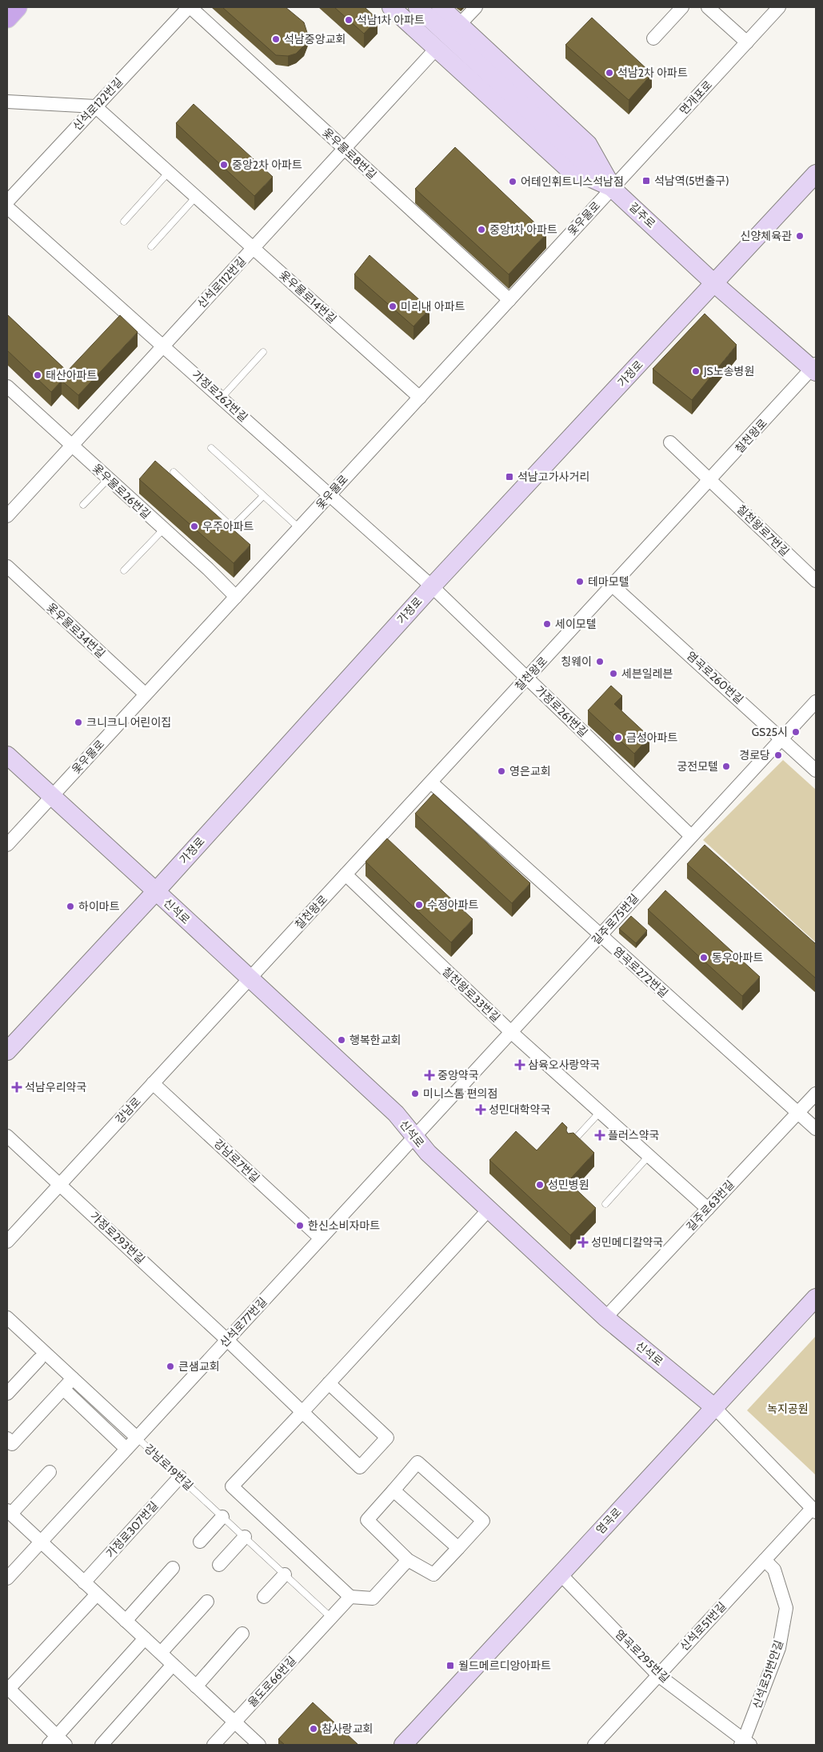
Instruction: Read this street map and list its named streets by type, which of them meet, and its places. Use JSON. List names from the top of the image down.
{
  "streets": {
    "street": [
      "면개포로",
      "신석로122번길",
      "옻우물로8번길",
      "길주로",
      "옻우물로",
      "신석로112번길",
      "옻우물로14번길",
      "가정로",
      "가정로262번길",
      "칠천왕로",
      "옻우물로26번길",
      "칠천왕로7번길",
      "옻우물로34번길",
      "염곡로260번길",
      "가정로261번길",
      "신석로",
      "길주로75번길",
      "염곡로272번길",
      "칠천왕로33번길",
      "강남로",
      "강남로7번길",
      "길주로63번길",
      "가정로293번길",
      "신석로77번길",
      "강남로19번길",
      "염곡로",
      "가정로307번길",
      "신석로51번길",
      "염곡로295번길",
      "신석로51번안길",
      "율도로66번길"
    ]
  },
  "crossings": [
    ["면개포로", "길주로"],
    ["면개포로", "옻우물로"],
    ["신석로122번길", "옻우물로8번길"],
    ["신석로122번길", "옻우물로14번길"],
    ["옻우물로8번길", "옻우물로"],
    ["옻우물로8번길", "신석로112번길"],
    ["길주로", "옻우물로"],
    ["길주로", "가정로"],
    ["길주로", "칠천왕로"],
    ["옻우물로", "옻우물로14번길"],
    ["옻우물로", "가정로262번길"],
    ["옻우물로", "옻우물로26번길"],
    ["옻우물로", "옻우물로34번길"],
    ["옻우물로", "신석로"],
    ["신석로112번길", "옻우물로14번길"],
    ["신석로112번길", "가정로262번길"],
    ["신석로112번길", "옻우물로26번길"],
    ["가정로", "가정로262번길"],
    ["가정로", "가정로261번길"],
    ["가정로", "신석로"],
    ["가정로262번길", "가정로261번길"],
    ["칠천왕로", "칠천왕로7번길"],
    ["칠천왕로", "염곡로260번길"],
    ["칠천왕로", "가정로261번길"],
    ["칠천왕로", "신석로"],
    ["칠천왕로", "염곡로272번길"],
    ["칠천왕로", "칠천왕로33번길"],
    ["칠천왕로", "강남로"],
    ["염곡로260번길", "길주로75번길"],
    ["가정로261번길", "길주로75번길"],
    ["신석로", "길주로75번길"],
    ["신석로", "강남로"],
    ["신석로", "길주로63번길"],
    ["신석로", "신석로77번길"],
    ["신석로", "염곡로"],
    ["신석로", "신석로51번길"],
    ["길주로75번길", "염곡로272번길"],
    ["길주로75번길", "칠천왕로33번길"],
    ["길주로75번길", "신석로77번길"],
    ["염곡로272번길", "길주로63번길"],
    ["칠천왕로33번길", "길주로63번길"],
    ["강남로", "강남로7번길"],
    ["강남로", "가정로293번길"],
    ["강남로7번길", "신석로77번길"],
    ["가정로293번길", "신석로77번길"],
    ["신석로77번길", "강남로19번길"],
    ["강남로19번길", "가정로307번길"],
    ["강남로19번길", "율도로66번길"],
    ["염곡로", "염곡로295번길"],
    ["신석로51번길", "염곡로295번길"],
    ["신석로51번길", "신석로51번안길"],
    ["염곡로295번길", "신석로51번안길"]
  ],
  "parks": ["녹지공원"],
  "places": {
    "other": [
      "석남1차 아파트",
      "석남중앙교회",
      "석남2차 아파트",
      "중앙2차 아파트",
      "어테인휘트니스석남점",
      "중앙1차 아파트",
      "신양체육관",
      "미리내 아파트",
      "JS노송병원",
      "태산아파트",
      "우주아파트",
      "테마모텔",
      "세이모텔",
      "칭웨이",
      "세븐일레븐",
      "크니크니 어린이집",
      "GS25시",
      "금성아파트",
      "경로당",
      "궁전모텔",
      "영은교회",
      "수정아파트",
      "하이마트",
      "동우아파트",
      "행복한교회",
      "미니스톰 편의점",
      "성민병원",
      "한신소비자마트",
      "큰샘교회",
      "참사랑교회"
    ],
    "transit": ["석남역(5번출구)", "석남고가사거리", "월드메르디앙아파트"],
    "health": [
      "삼육오사랑약국",
      "중앙약국",
      "석남우리약국",
      "성민대학약국",
      "플러스약국",
      "성민메디칼약국"
    ]
  }
}
